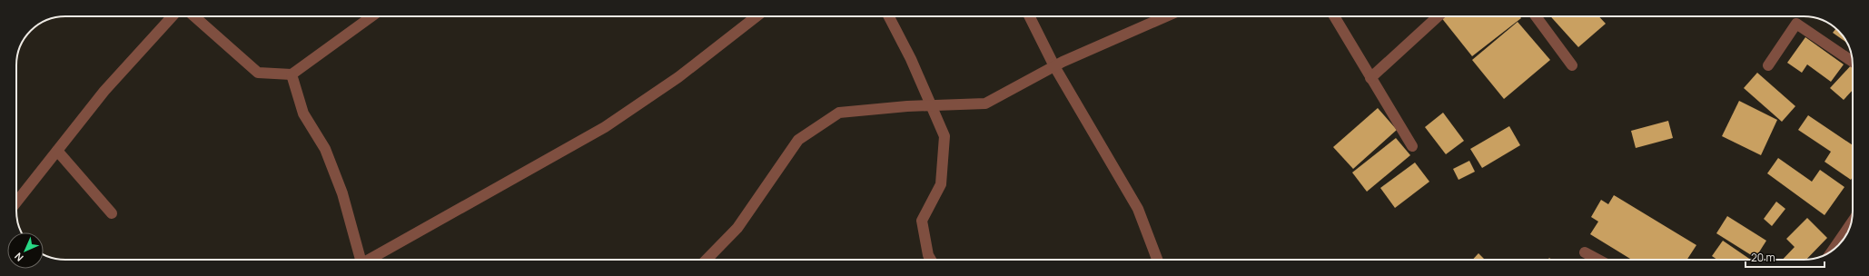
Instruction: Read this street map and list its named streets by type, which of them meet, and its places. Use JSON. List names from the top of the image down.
{
  "scale_bar": "20 m",
  "north": "bottom left"
}
